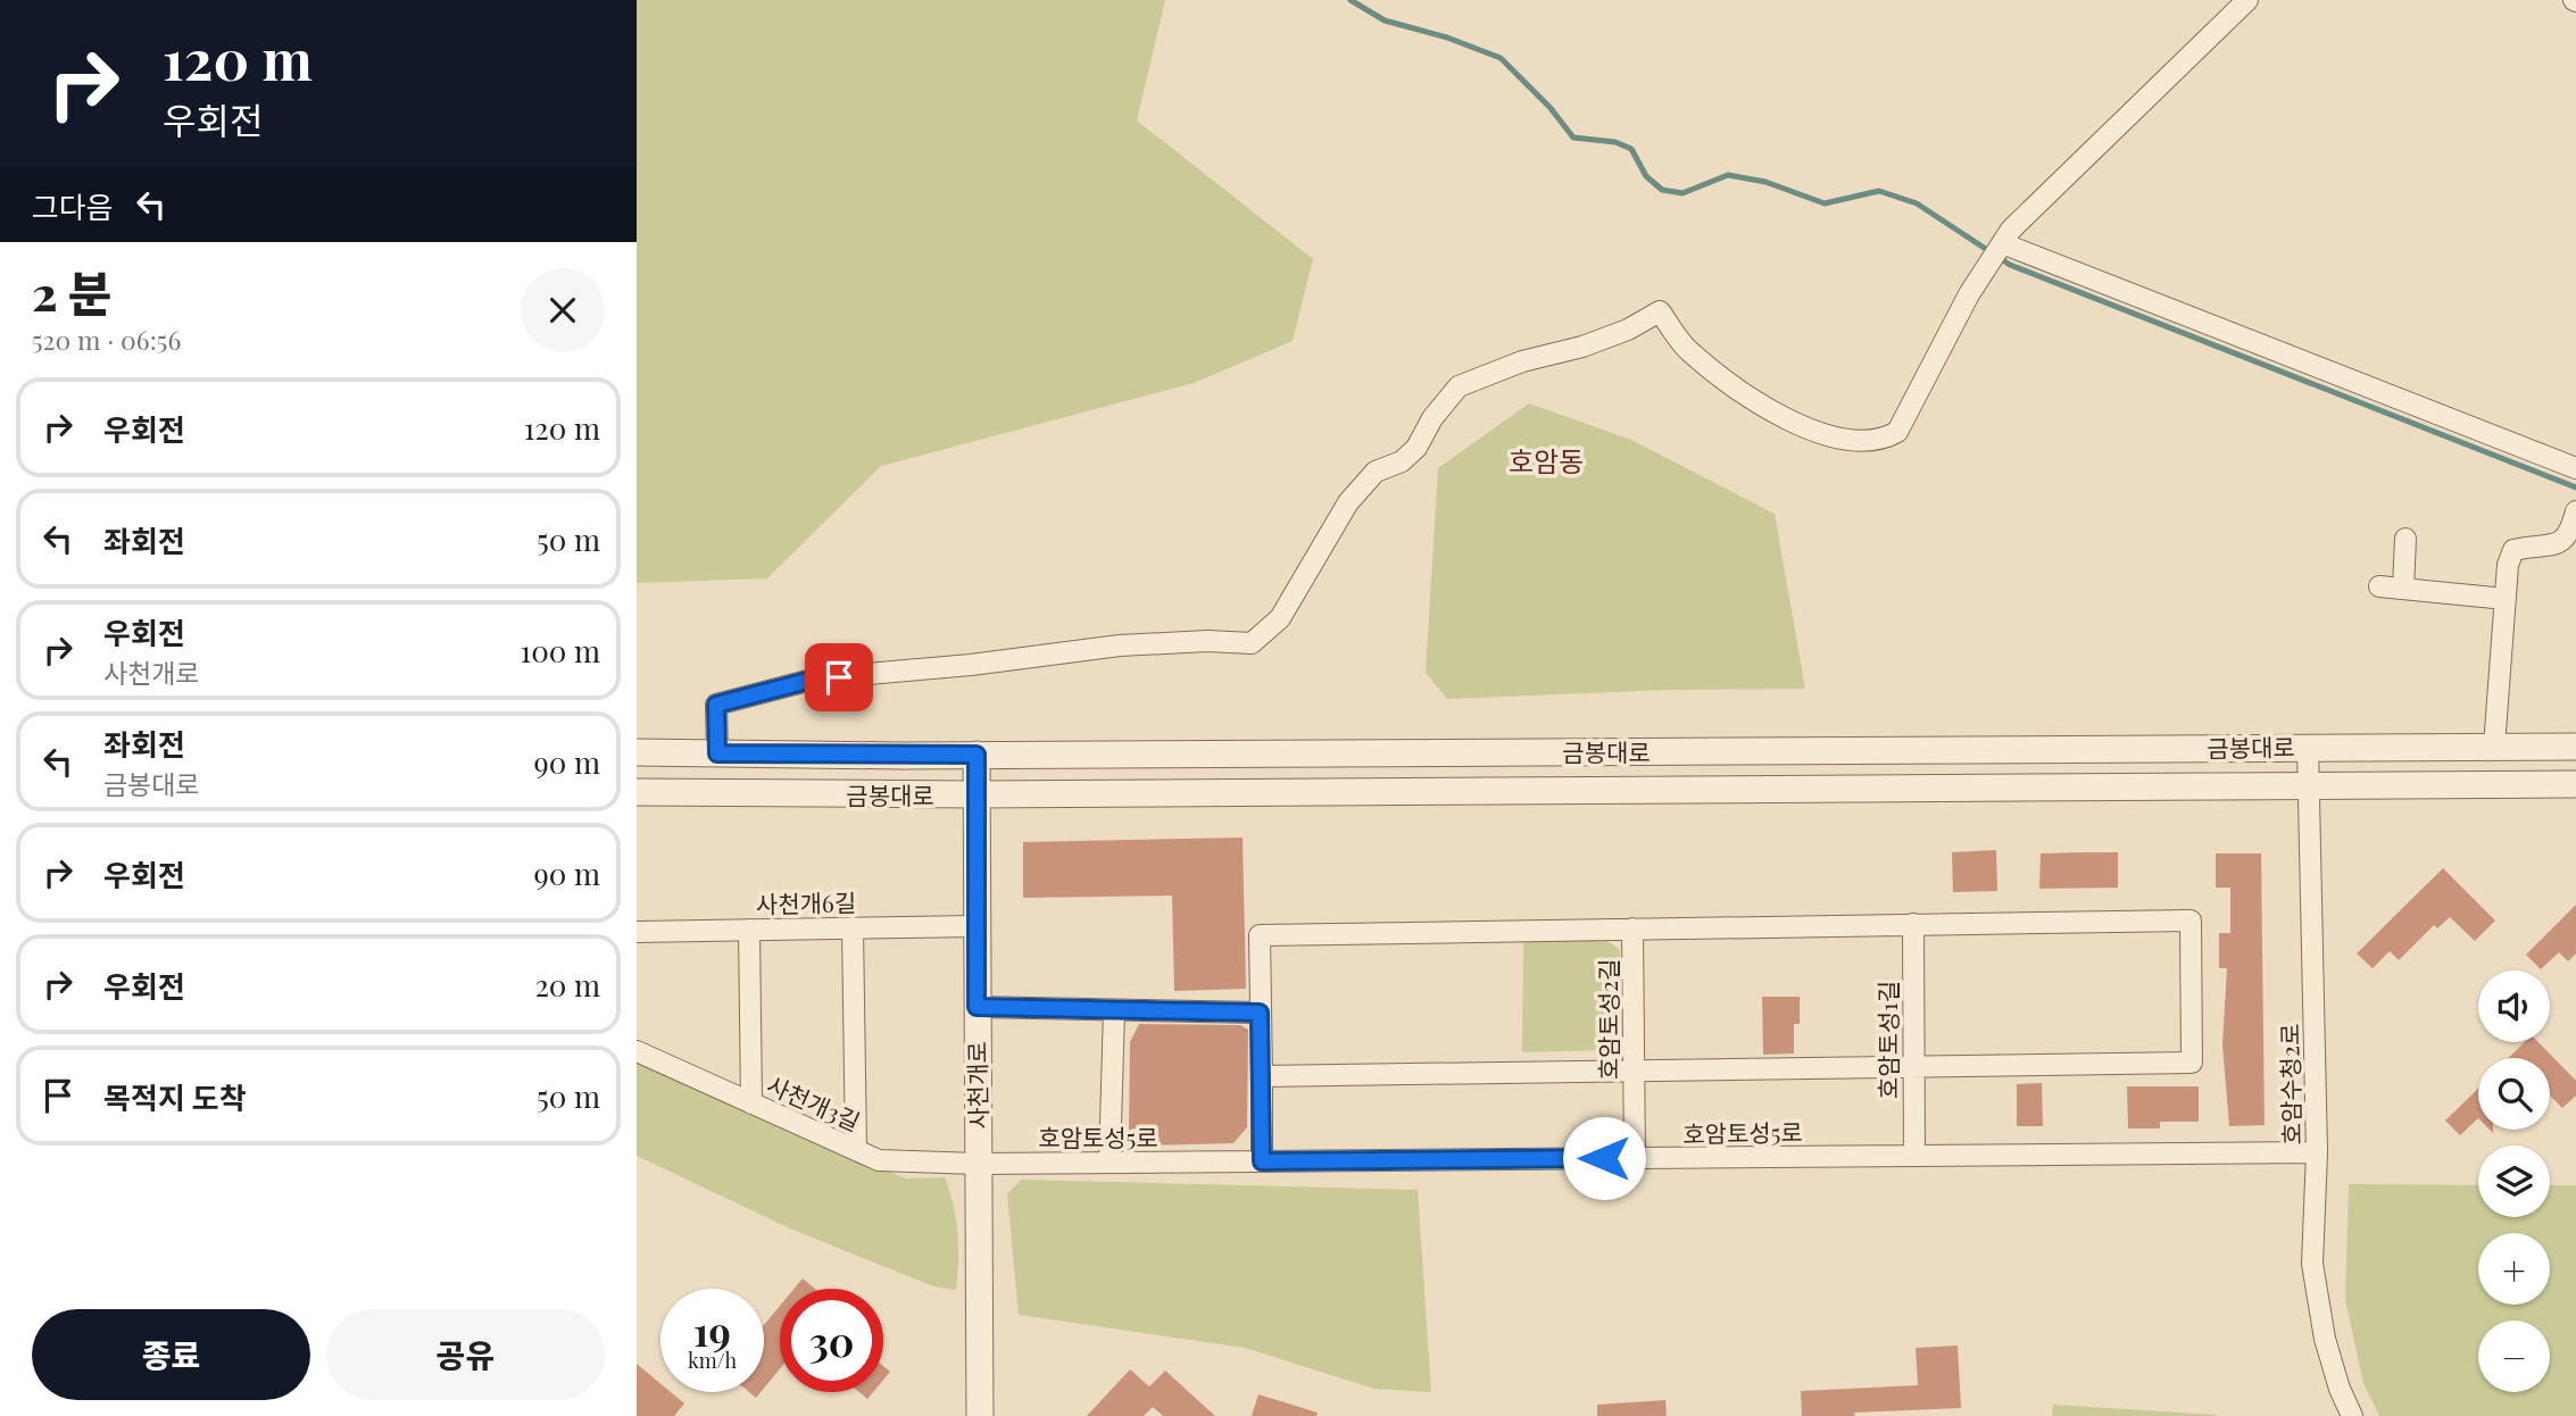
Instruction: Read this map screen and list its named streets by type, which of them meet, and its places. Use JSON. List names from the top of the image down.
{
  "streets": {
    "street": [
      "금봉대로",
      "사천개6길",
      "호암토성2길",
      "호암토성1길",
      "호암수청2로",
      "사천개로",
      "사천개3길",
      "호암토성5로"
    ]
  },
  "crossings": [
    ["금봉대로", "호암수청2로"],
    ["금봉대로", "사천개로"],
    ["사천개6길", "사천개로"],
    ["호암토성2길", "호암토성5로"],
    ["호암토성1길", "호암토성5로"],
    ["호암수청2로", "호암토성5로"],
    ["사천개로", "사천개3길"],
    ["사천개로", "호암토성5로"],
    ["사천개3길", "호암토성5로"]
  ],
  "districts": ["호암동"],
  "page": {
    "turn": ["120 m", "우회전"],
    "then": "그다음",
    "heading": ["2 분", "520 m · 06:56"],
    "list": [
      {
        "name": "우회전",
        "value": "120 m"
      },
      {
        "name": "좌회전",
        "value": "50 m"
      },
      {
        "name": "우회전",
        "note": "사천개로",
        "value": "100 m"
      },
      {
        "name": "좌회전",
        "note": "금봉대로",
        "value": "90 m"
      },
      {
        "name": "우회전",
        "value": "90 m"
      },
      {
        "name": "우회전",
        "value": "20 m"
      },
      {
        "name": "목적지 도착",
        "value": "50 m"
      }
    ],
    "map_buttons": ["+", "−"],
    "speed": "19 km/h",
    "limit": "30",
    "buttons": ["종료", "공유"]
  }
}
